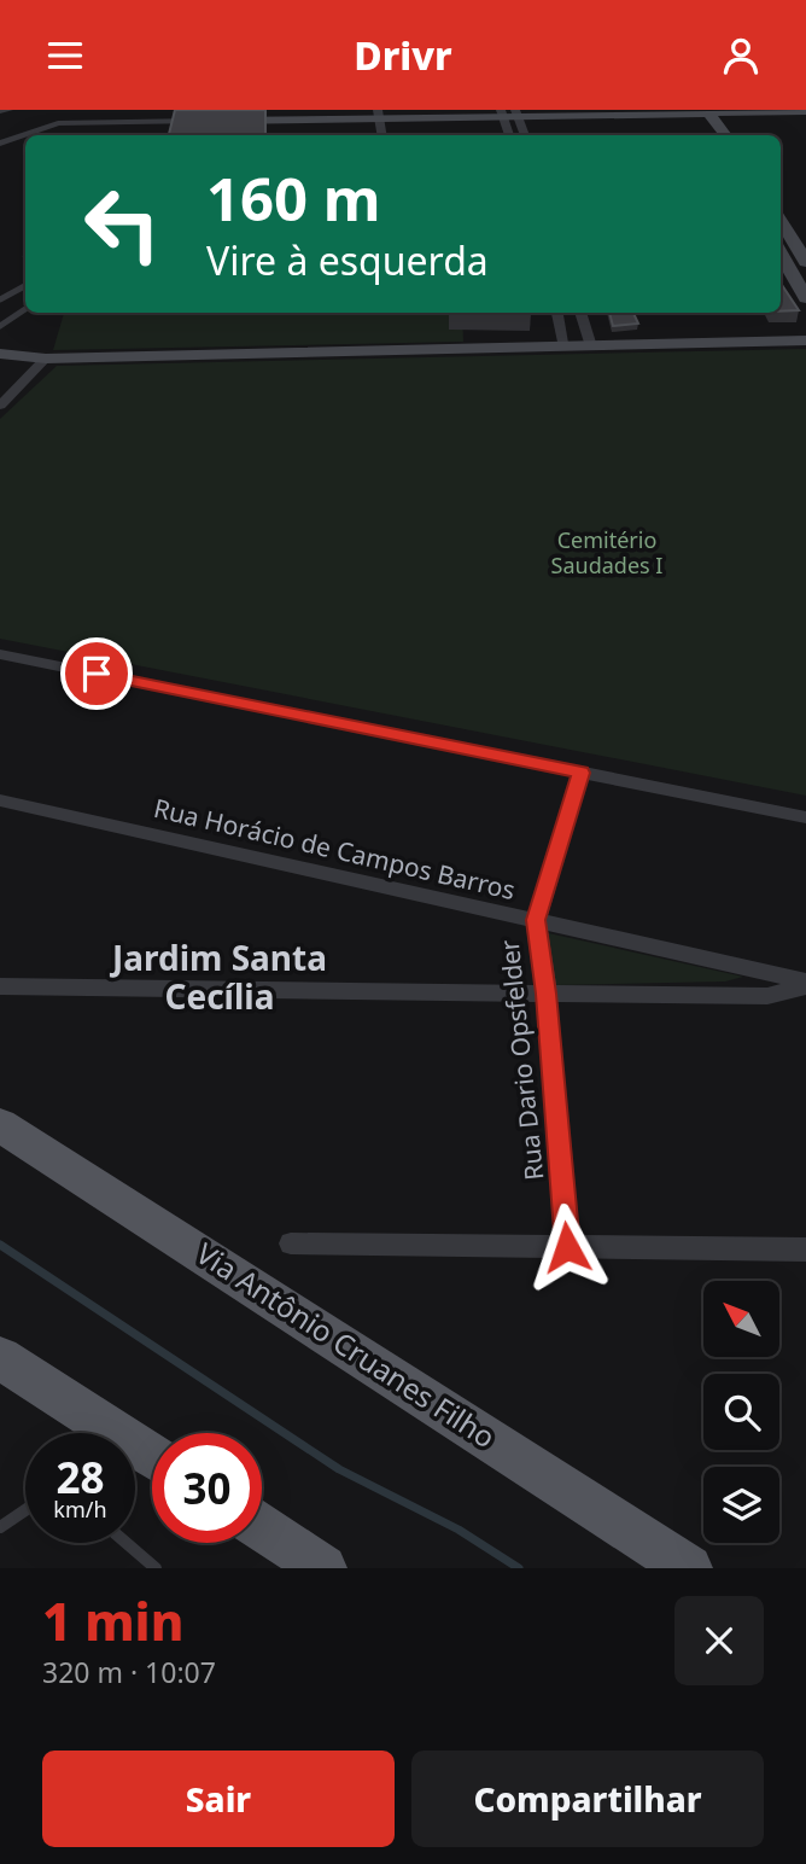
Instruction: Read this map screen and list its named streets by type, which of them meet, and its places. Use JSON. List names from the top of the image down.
{
  "streets": {
    "main road": ["Via Antônio Cruanes Filho"],
    "street": ["Rua Horácio de Campos Barros", "Rua Dario Opsfelder"]
  },
  "crossings": [
    ["Rua Horácio de Campos Barros", "Rua Dario Opsfelder"]
  ],
  "districts": ["Jardim Santa Cecília"],
  "parks": ["Cemitério Saudades I"],
  "north": "top left",
  "page": {
    "header": "Drivr",
    "turn": ["160 m", "Vire à esquerda"],
    "speed": "28 km/h",
    "limit": "30",
    "heading": ["1 min", "320 m · 10:07"],
    "buttons": ["Sair", "Compartilhar"]
  }
}
